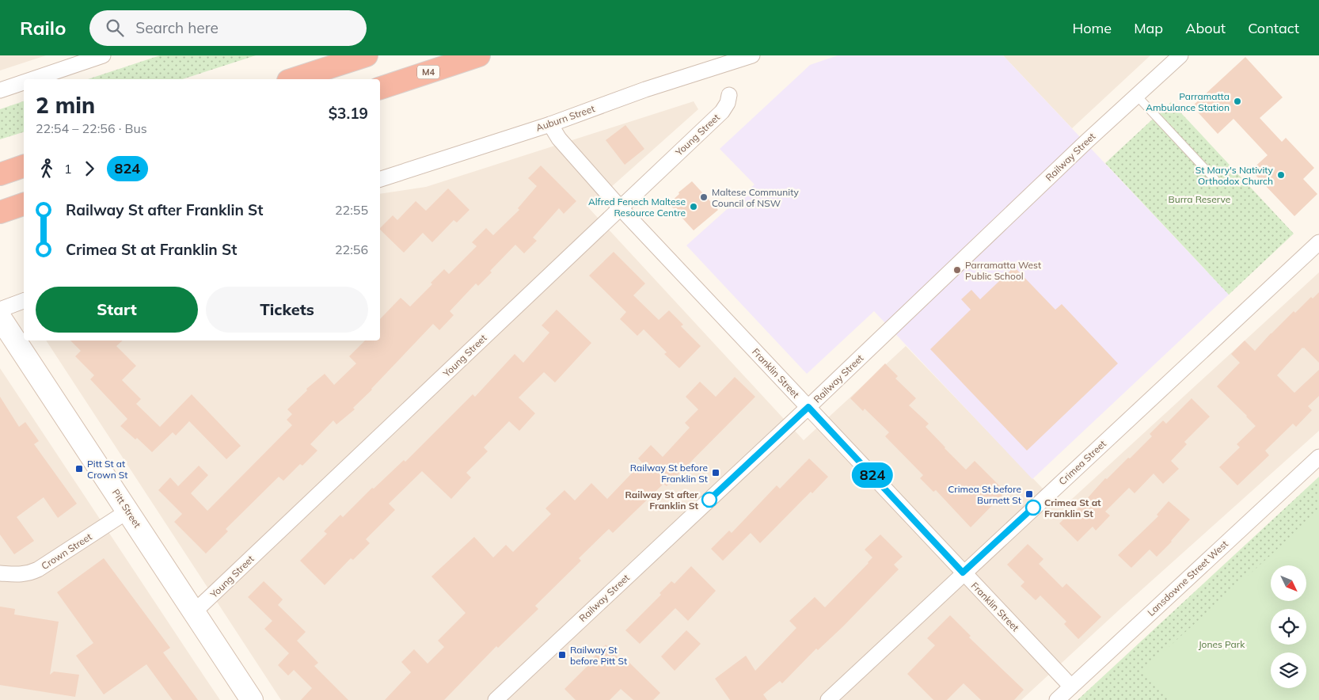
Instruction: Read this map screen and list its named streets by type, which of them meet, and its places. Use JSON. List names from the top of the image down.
{
  "streets": {
    "highway": ["M4"],
    "main road": ["Pitt Street"],
    "street": [
      "Auburn Street",
      "Young Street",
      "Railway Street",
      "Franklin Street",
      "Crimea Street",
      "Crown Street",
      "Lansdowne Street West"
    ]
  },
  "crossings": [
    ["Auburn Street", "Franklin Street"],
    ["Young Street", "Franklin Street"],
    ["Young Street", "Pitt Street"],
    ["Railway Street", "Franklin Street"],
    ["Franklin Street", "Crimea Street"],
    ["Franklin Street", "Lansdowne Street West"],
    ["Pitt Street", "Crown Street"]
  ],
  "parks": ["Burra Reserve", "Jones Park"],
  "places": {
    "other": [
      "Parramatta Ambulance Station",
      "St Mary's Nativity Orthodox Church",
      "Maltese Community Council of NSW",
      "Alfred Fenech Maltese Resource Centre",
      "Parramatta West Public School",
      "Railway St after Franklin St",
      "Crimea St at Franklin St"
    ],
    "transit": [
      "Pitt St at Crown St",
      "Railway St before Franklin St",
      "Crimea St before Burnett St",
      "Railway St before Pitt St"
    ]
  },
  "lines": ["bus line 824"],
  "north": "bottom right",
  "page": {
    "header": "Railo",
    "search": "Search here",
    "nav": [
      "Home",
      "Map",
      "About",
      "Contact"
    ],
    "on_map": "824",
    "heading": ["2 min", "22:54 – 22:56 · Bus", "$3.19"],
    "legs": ["1", "824"],
    "list": [
      {
        "name": "Railway St after Franklin St",
        "value": "22:55"
      },
      {
        "name": "Crimea St at Franklin St",
        "value": "22:56"
      }
    ],
    "buttons": ["Start", "Tickets"]
  }
}
